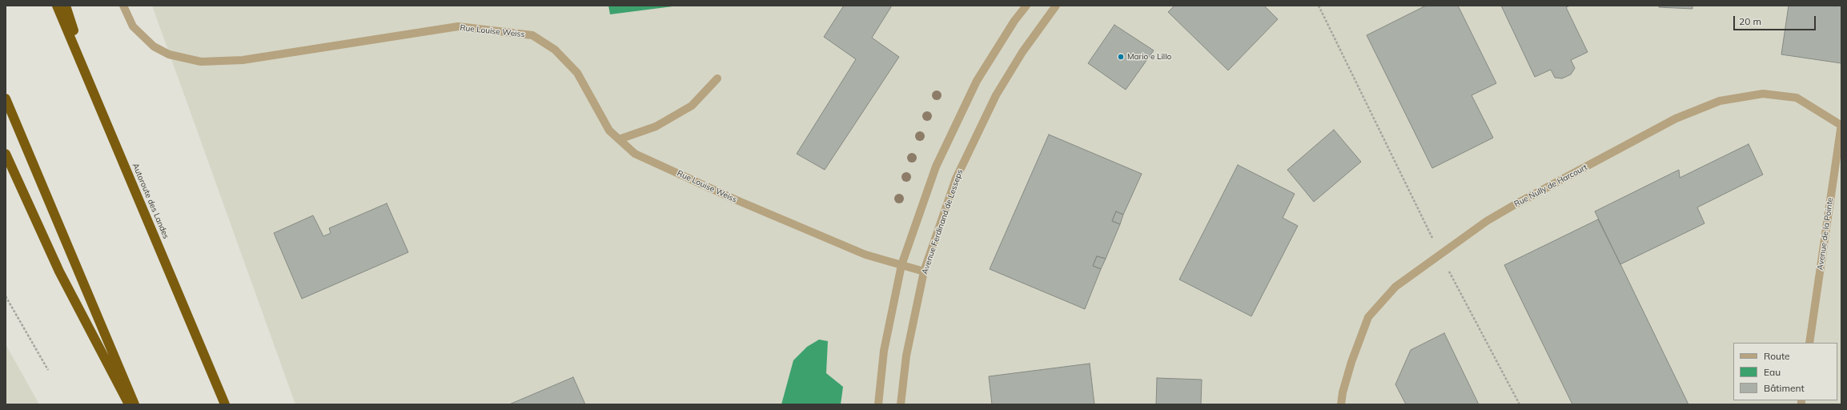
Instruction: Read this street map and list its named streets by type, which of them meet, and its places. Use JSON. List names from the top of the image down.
{
  "streets": {
    "highway": ["Autoroute des Landes"],
    "street": [
      "Rue Louise Weiss",
      "Rue Nully de Harcourt",
      "Avenue Ferdinand de Lesseps",
      "Avenue de la Pointe"
    ]
  },
  "crossings": [
    ["Rue Louise Weiss", "Avenue Ferdinand de Lesseps"],
    ["Rue Nully de Harcourt", "Avenue de la Pointe"]
  ],
  "places": ["Mario e Lillo"],
  "legend": ["Route", "Eau", "Bâtiment"],
  "scale_bar": "20 m"
}
